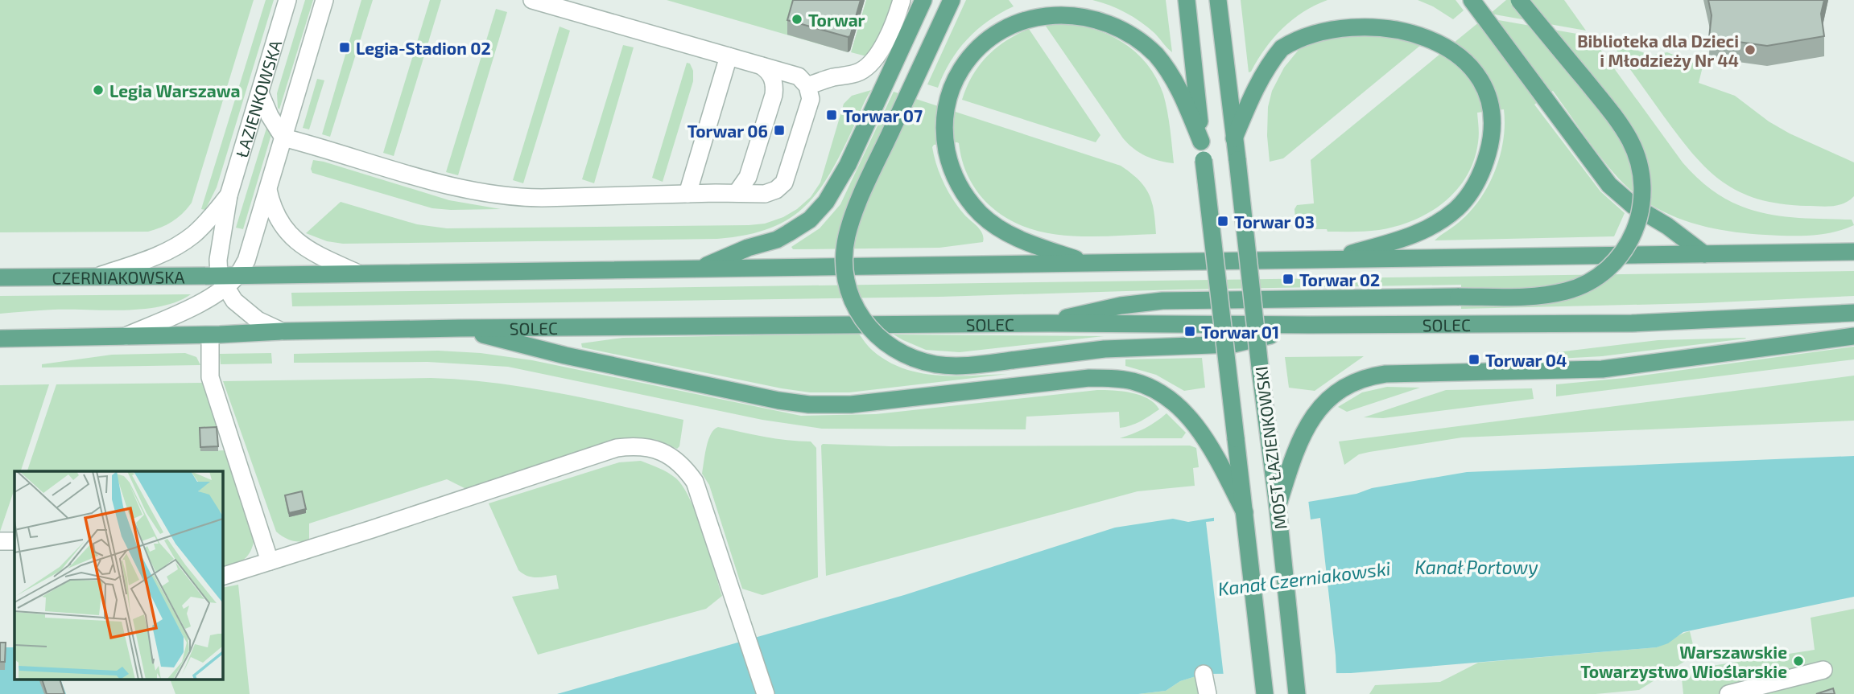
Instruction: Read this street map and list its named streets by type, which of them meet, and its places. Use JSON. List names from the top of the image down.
{
  "streets": {
    "main road": ["CZERNIAKOWSKA", "SOLEC", "MOST ŁAZIENKOWSKI"],
    "street": ["ŁAZIENKOWSKA"]
  },
  "crossings": [
    ["ŁAZIENKOWSKA", "CZERNIAKOWSKA"]
  ],
  "water": ["Kanał Portowy", "Kanał Czerniakowski"],
  "places": {
    "other": [
      "Torwar",
      "Biblioteka dla Dzieci i Młodzieży Nr 44",
      "Legia Warszawa",
      "Warszawskie Towarzystwo Wioślarskie"
    ],
    "transit": [
      "Legia-Stadion 02",
      "Torwar 07",
      "Torwar 06",
      "Torwar 03",
      "Torwar 02",
      "Torwar 01",
      "Torwar 04"
    ]
  }
}
